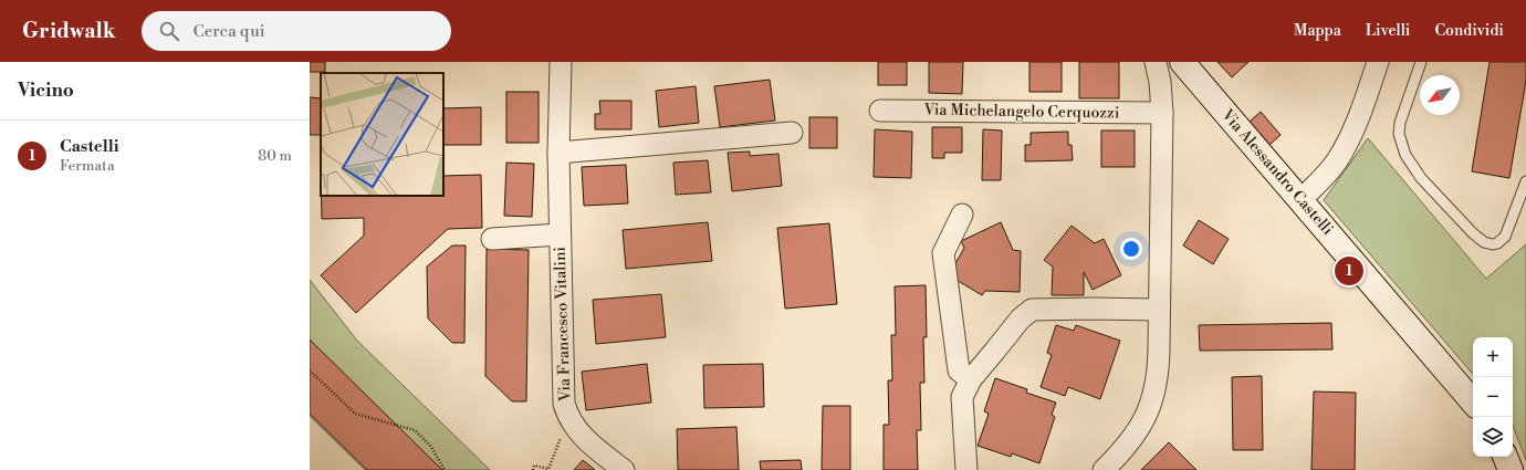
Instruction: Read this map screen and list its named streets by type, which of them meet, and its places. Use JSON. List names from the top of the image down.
{
  "streets": {
    "street": ["Via Michelangelo Cerquozzi", "Via Alessandro Castelli", "Via Francesco Vitalini"]
  },
  "north": "bottom left",
  "page": {
    "header": "Gridwalk",
    "search": "Cerca qui",
    "nav": ["Mappa", "Livelli", "Condividi"],
    "heading": "Vicino",
    "list": [
      {
        "mark": "1",
        "name": "Castelli",
        "note": "Fermata",
        "value": "80 m"
      }
    ],
    "pins": "1",
    "map_buttons": ["+", "−"]
  }
}
